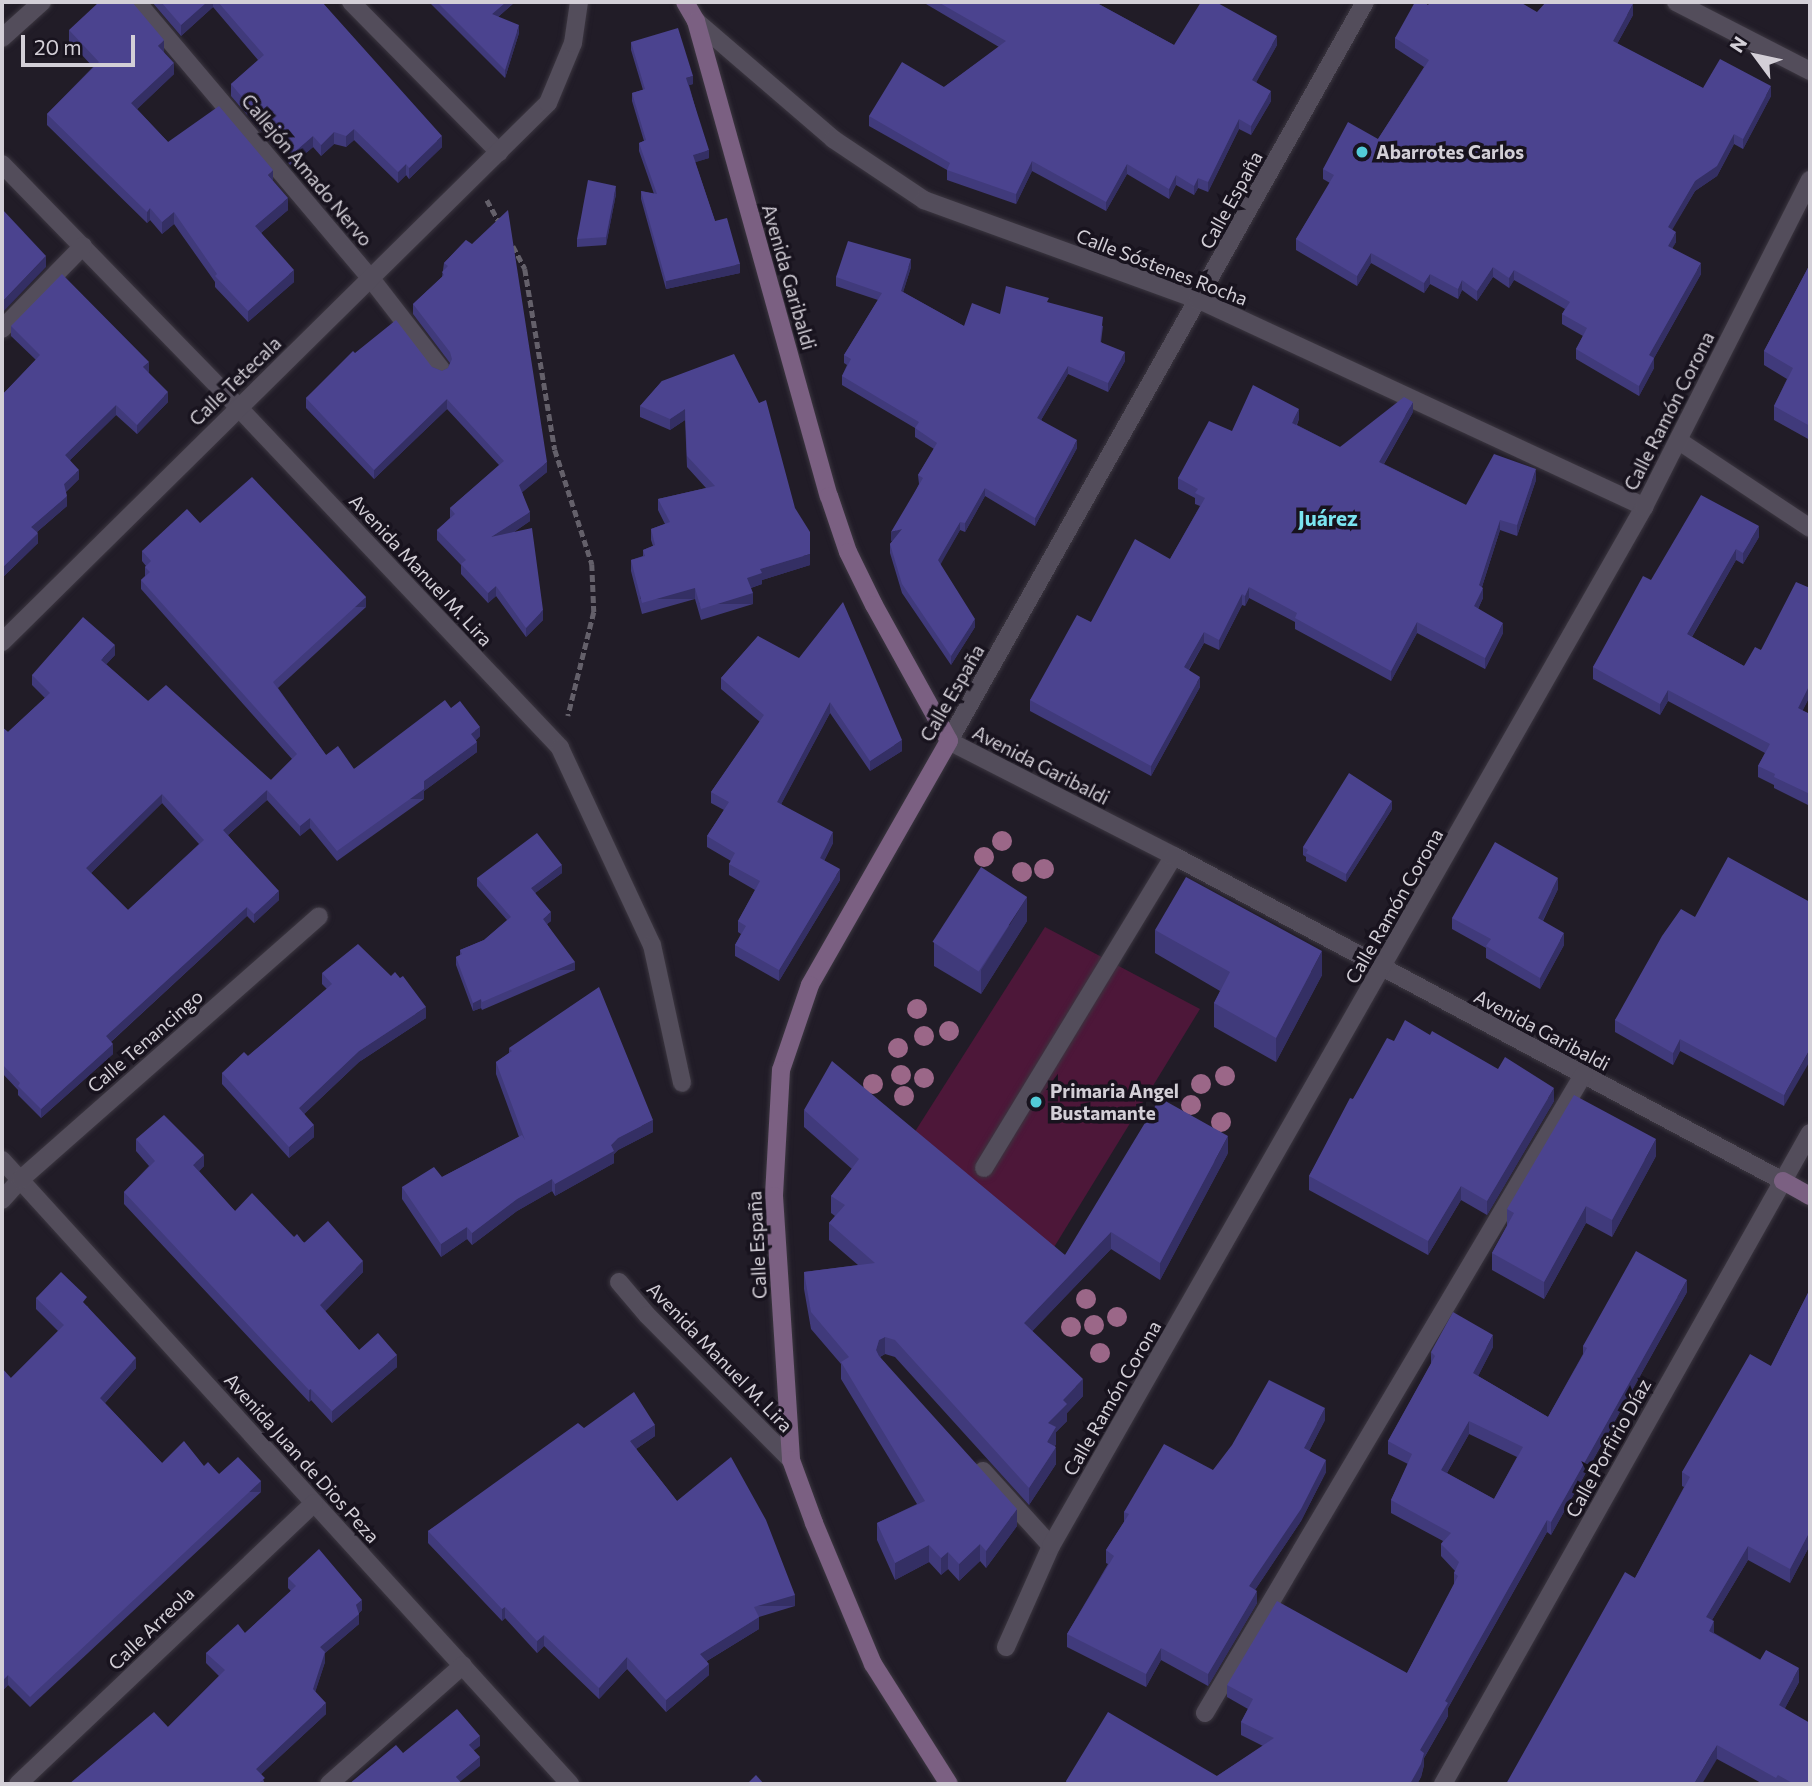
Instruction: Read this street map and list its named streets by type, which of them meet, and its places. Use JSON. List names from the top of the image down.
{
  "streets": {
    "street": [
      "Callejón Amado Nervo",
      "Calle España",
      "Calle Sóstenes Rocha",
      "Avenida Garibaldi",
      "Calle Tetecala",
      "Calle Ramón Corona",
      "Avenida Manuel M. Lira",
      "Calle Tenancingo",
      "Calle Porfirio Díaz",
      "Avenida Juan de Dios Peza",
      "Calle Arreola"
    ]
  },
  "crossings": [
    ["Callejón Amado Nervo", "Calle Tetecala"],
    ["Calle España", "Calle Sóstenes Rocha"],
    ["Calle España", "Avenida Garibaldi"],
    ["Calle España", "Avenida Manuel M. Lira"],
    ["Calle Sóstenes Rocha", "Avenida Garibaldi"],
    ["Calle Sóstenes Rocha", "Calle Ramón Corona"],
    ["Avenida Garibaldi", "Calle Ramón Corona"],
    ["Avenida Garibaldi", "Calle Porfirio Díaz"],
    ["Calle Tetecala", "Avenida Manuel M. Lira"],
    ["Calle Tenancingo", "Avenida Juan de Dios Peza"],
    ["Avenida Juan de Dios Peza", "Calle Arreola"]
  ],
  "districts": ["Juárez"],
  "places": ["Abarrotes Carlos", "Primaria Angel Bustamante"],
  "scale_bar": "20 m",
  "north": "top left"
}
